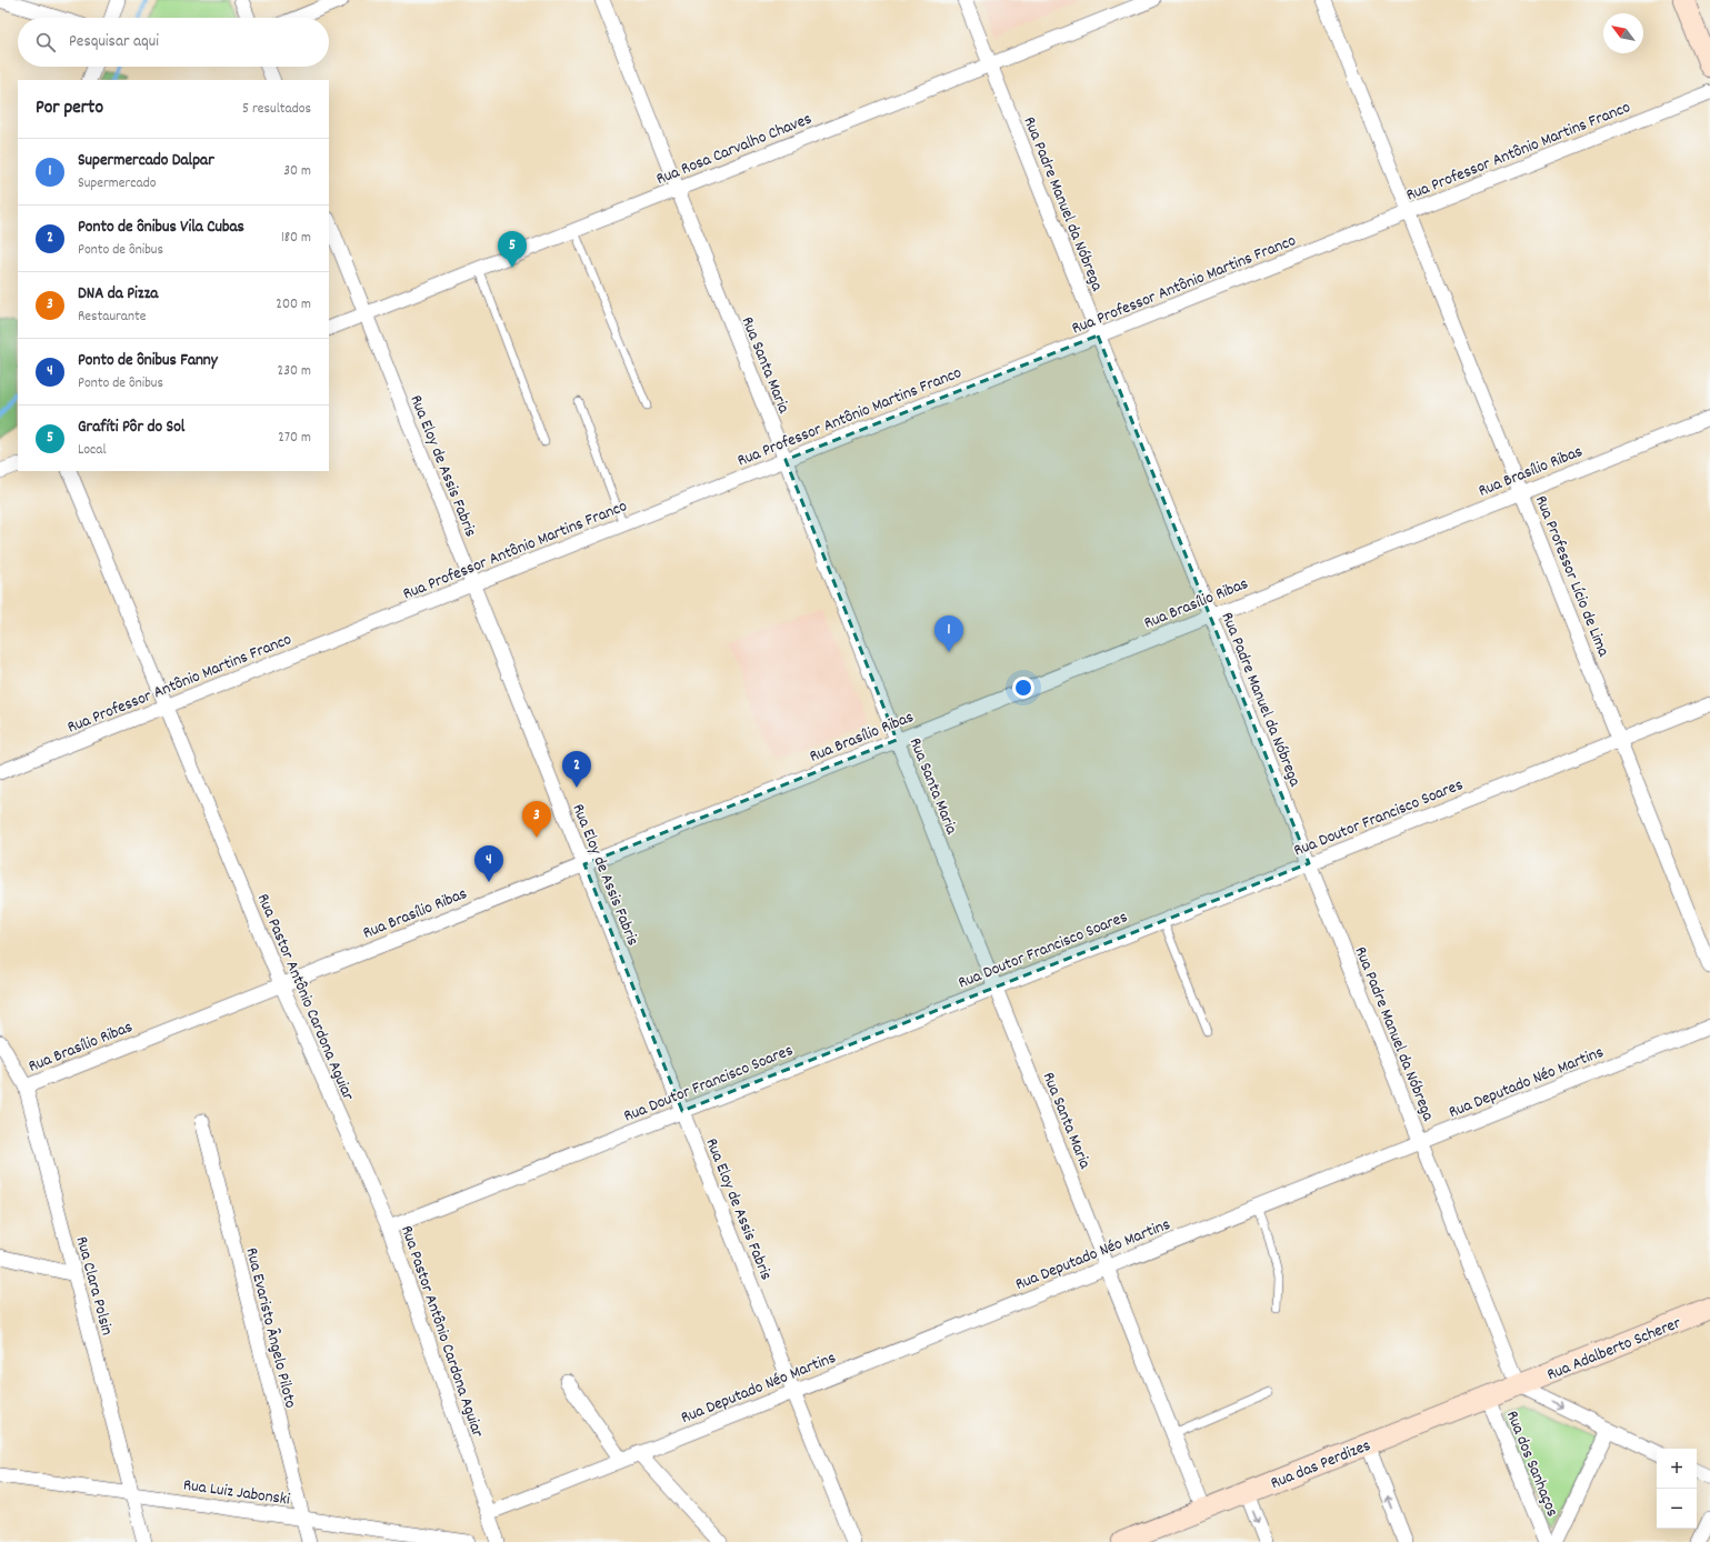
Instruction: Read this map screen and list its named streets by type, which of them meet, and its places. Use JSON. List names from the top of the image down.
{
  "streets": {
    "street": [
      "Rua Rosa Carvalho Chaves",
      "Rua Professor Antônio Martins Franco",
      "Rua Padre Manuel da Nóbrega",
      "Rua Santa Maria",
      "Rua Eloy de Assis Fabris",
      "Rua Brasílio Ribas",
      "Rua Professor Lício de Lima",
      "Rua Doutor Francisco Soares",
      "Rua Pastor Antônio Cardona Aguiar",
      "Rua Deputado Néo Martins",
      "Rua Clara Polsin",
      "Rua Evaristo Ângelo Piloto",
      "Rua Adalberto Scherer",
      "Rua das Perdizes",
      "Rua dos Sanhaços",
      "Rua Luiz Jabonski"
    ]
  },
  "crossings": [
    ["Rua Rosa Carvalho Chaves", "Rua Padre Manuel da Nóbrega"],
    ["Rua Rosa Carvalho Chaves", "Rua Santa Maria"],
    ["Rua Rosa Carvalho Chaves", "Rua Eloy de Assis Fabris"],
    ["Rua Professor Antônio Martins Franco", "Rua Padre Manuel da Nóbrega"],
    ["Rua Professor Antônio Martins Franco", "Rua Santa Maria"],
    ["Rua Professor Antônio Martins Franco", "Rua Eloy de Assis Fabris"],
    ["Rua Professor Antônio Martins Franco", "Rua Professor Lício de Lima"],
    ["Rua Professor Antônio Martins Franco", "Rua Pastor Antônio Cardona Aguiar"],
    ["Rua Padre Manuel da Nóbrega", "Rua Brasílio Ribas"],
    ["Rua Padre Manuel da Nóbrega", "Rua Doutor Francisco Soares"],
    ["Rua Padre Manuel da Nóbrega", "Rua Deputado Néo Martins"],
    ["Rua Padre Manuel da Nóbrega", "Rua Adalberto Scherer"],
    ["Rua Padre Manuel da Nóbrega", "Rua das Perdizes"],
    ["Rua Santa Maria", "Rua Brasílio Ribas"],
    ["Rua Santa Maria", "Rua Doutor Francisco Soares"],
    ["Rua Santa Maria", "Rua Deputado Néo Martins"],
    ["Rua Santa Maria", "Rua das Perdizes"],
    ["Rua Eloy de Assis Fabris", "Rua Brasílio Ribas"],
    ["Rua Eloy de Assis Fabris", "Rua Doutor Francisco Soares"],
    ["Rua Eloy de Assis Fabris", "Rua Deputado Néo Martins"],
    ["Rua Brasílio Ribas", "Rua Professor Lício de Lima"],
    ["Rua Brasílio Ribas", "Rua Pastor Antônio Cardona Aguiar"],
    ["Rua Brasílio Ribas", "Rua Clara Polsin"],
    ["Rua Professor Lício de Lima", "Rua Doutor Francisco Soares"],
    ["Rua Doutor Francisco Soares", "Rua Pastor Antônio Cardona Aguiar"],
    ["Rua Pastor Antônio Cardona Aguiar", "Rua Deputado Néo Martins"],
    ["Rua Clara Polsin", "Rua Luiz Jabonski"],
    ["Rua Evaristo Ângelo Piloto", "Rua Luiz Jabonski"],
    ["Rua Adalberto Scherer", "Rua das Perdizes"],
    ["Rua das Perdizes", "Rua dos Sanhaços"]
  ],
  "north": "top left",
  "page": {
    "search": "Pesquisar aqui",
    "heading": ["Por perto", "5 resultados"],
    "list": [
      {
        "mark": "1",
        "name": "Supermercado Dalpar",
        "note": "Supermercado",
        "value": "30 m"
      },
      {
        "mark": "2",
        "name": "Ponto de ônibus Vila Cubas",
        "note": "Ponto de ônibus",
        "value": "180 m"
      },
      {
        "mark": "3",
        "name": "DNA da Pizza",
        "note": "Restaurante",
        "value": "200 m"
      },
      {
        "mark": "4",
        "name": "Ponto de ônibus Fanny",
        "note": "Ponto de ônibus",
        "value": "230 m"
      },
      {
        "mark": "5",
        "name": "Grafíti Pôr do Sol",
        "note": "Local",
        "value": "270 m"
      }
    ],
    "pins": [
      "5",
      "1",
      "2",
      "3",
      "4"
    ],
    "map_buttons": ["+", "−"]
  }
}
